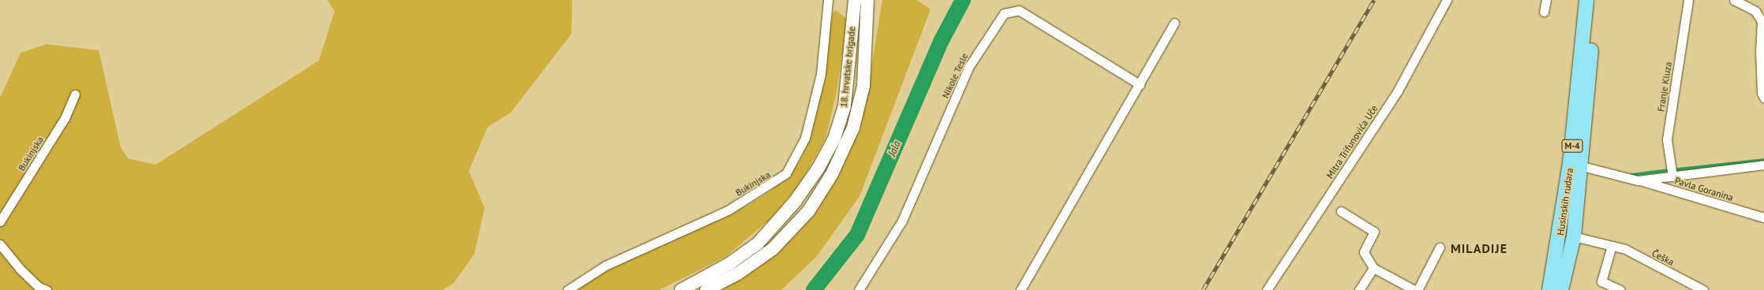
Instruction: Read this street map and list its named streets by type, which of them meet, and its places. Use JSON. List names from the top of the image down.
{
  "streets": {
    "main road": ["18. hrvatske brigade", "M-4", "Husinskih rudara"],
    "street": [
      "Nikole Tesle",
      "Franje Kluza",
      "Mitra Trifunovića Uče",
      "Bukinjska",
      "Pavla Goranina",
      "Češka"
    ]
  },
  "crossings": [
    ["Franje Kluza", "Pavla Goranina"],
    ["Pavla Goranina", "Husinskih rudara"],
    ["Husinskih rudara", "Češka"]
  ],
  "districts": ["MILADIJE"],
  "water": ["Jala"]
}
